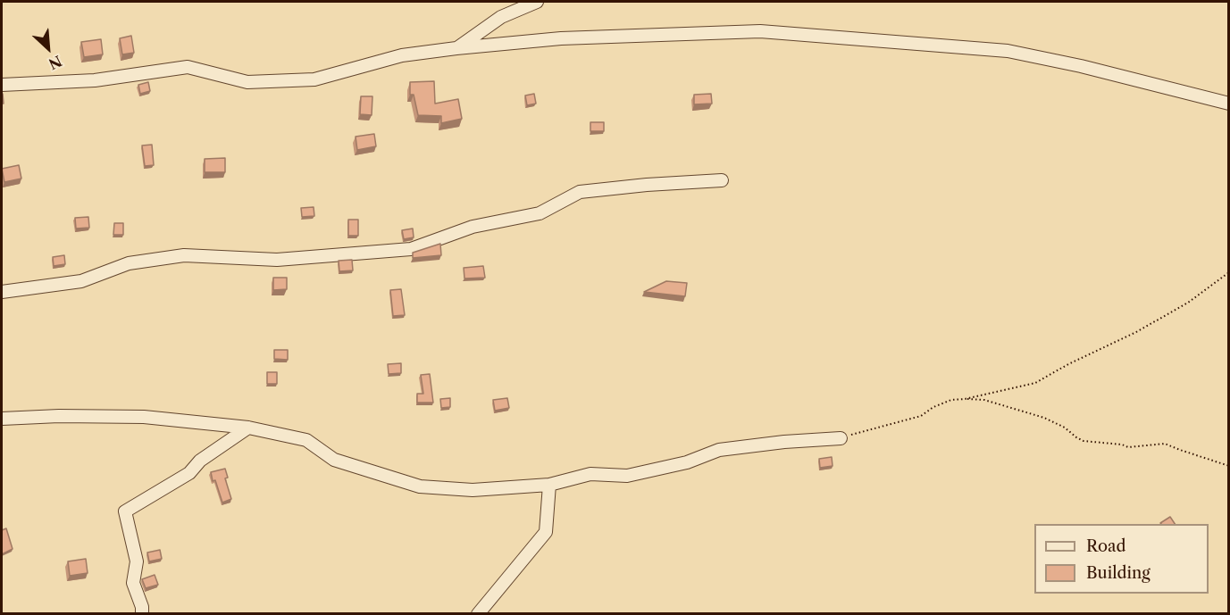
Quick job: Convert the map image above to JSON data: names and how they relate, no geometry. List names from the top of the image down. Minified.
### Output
{"legend":["Road","Building"],"north":"bottom right"}
